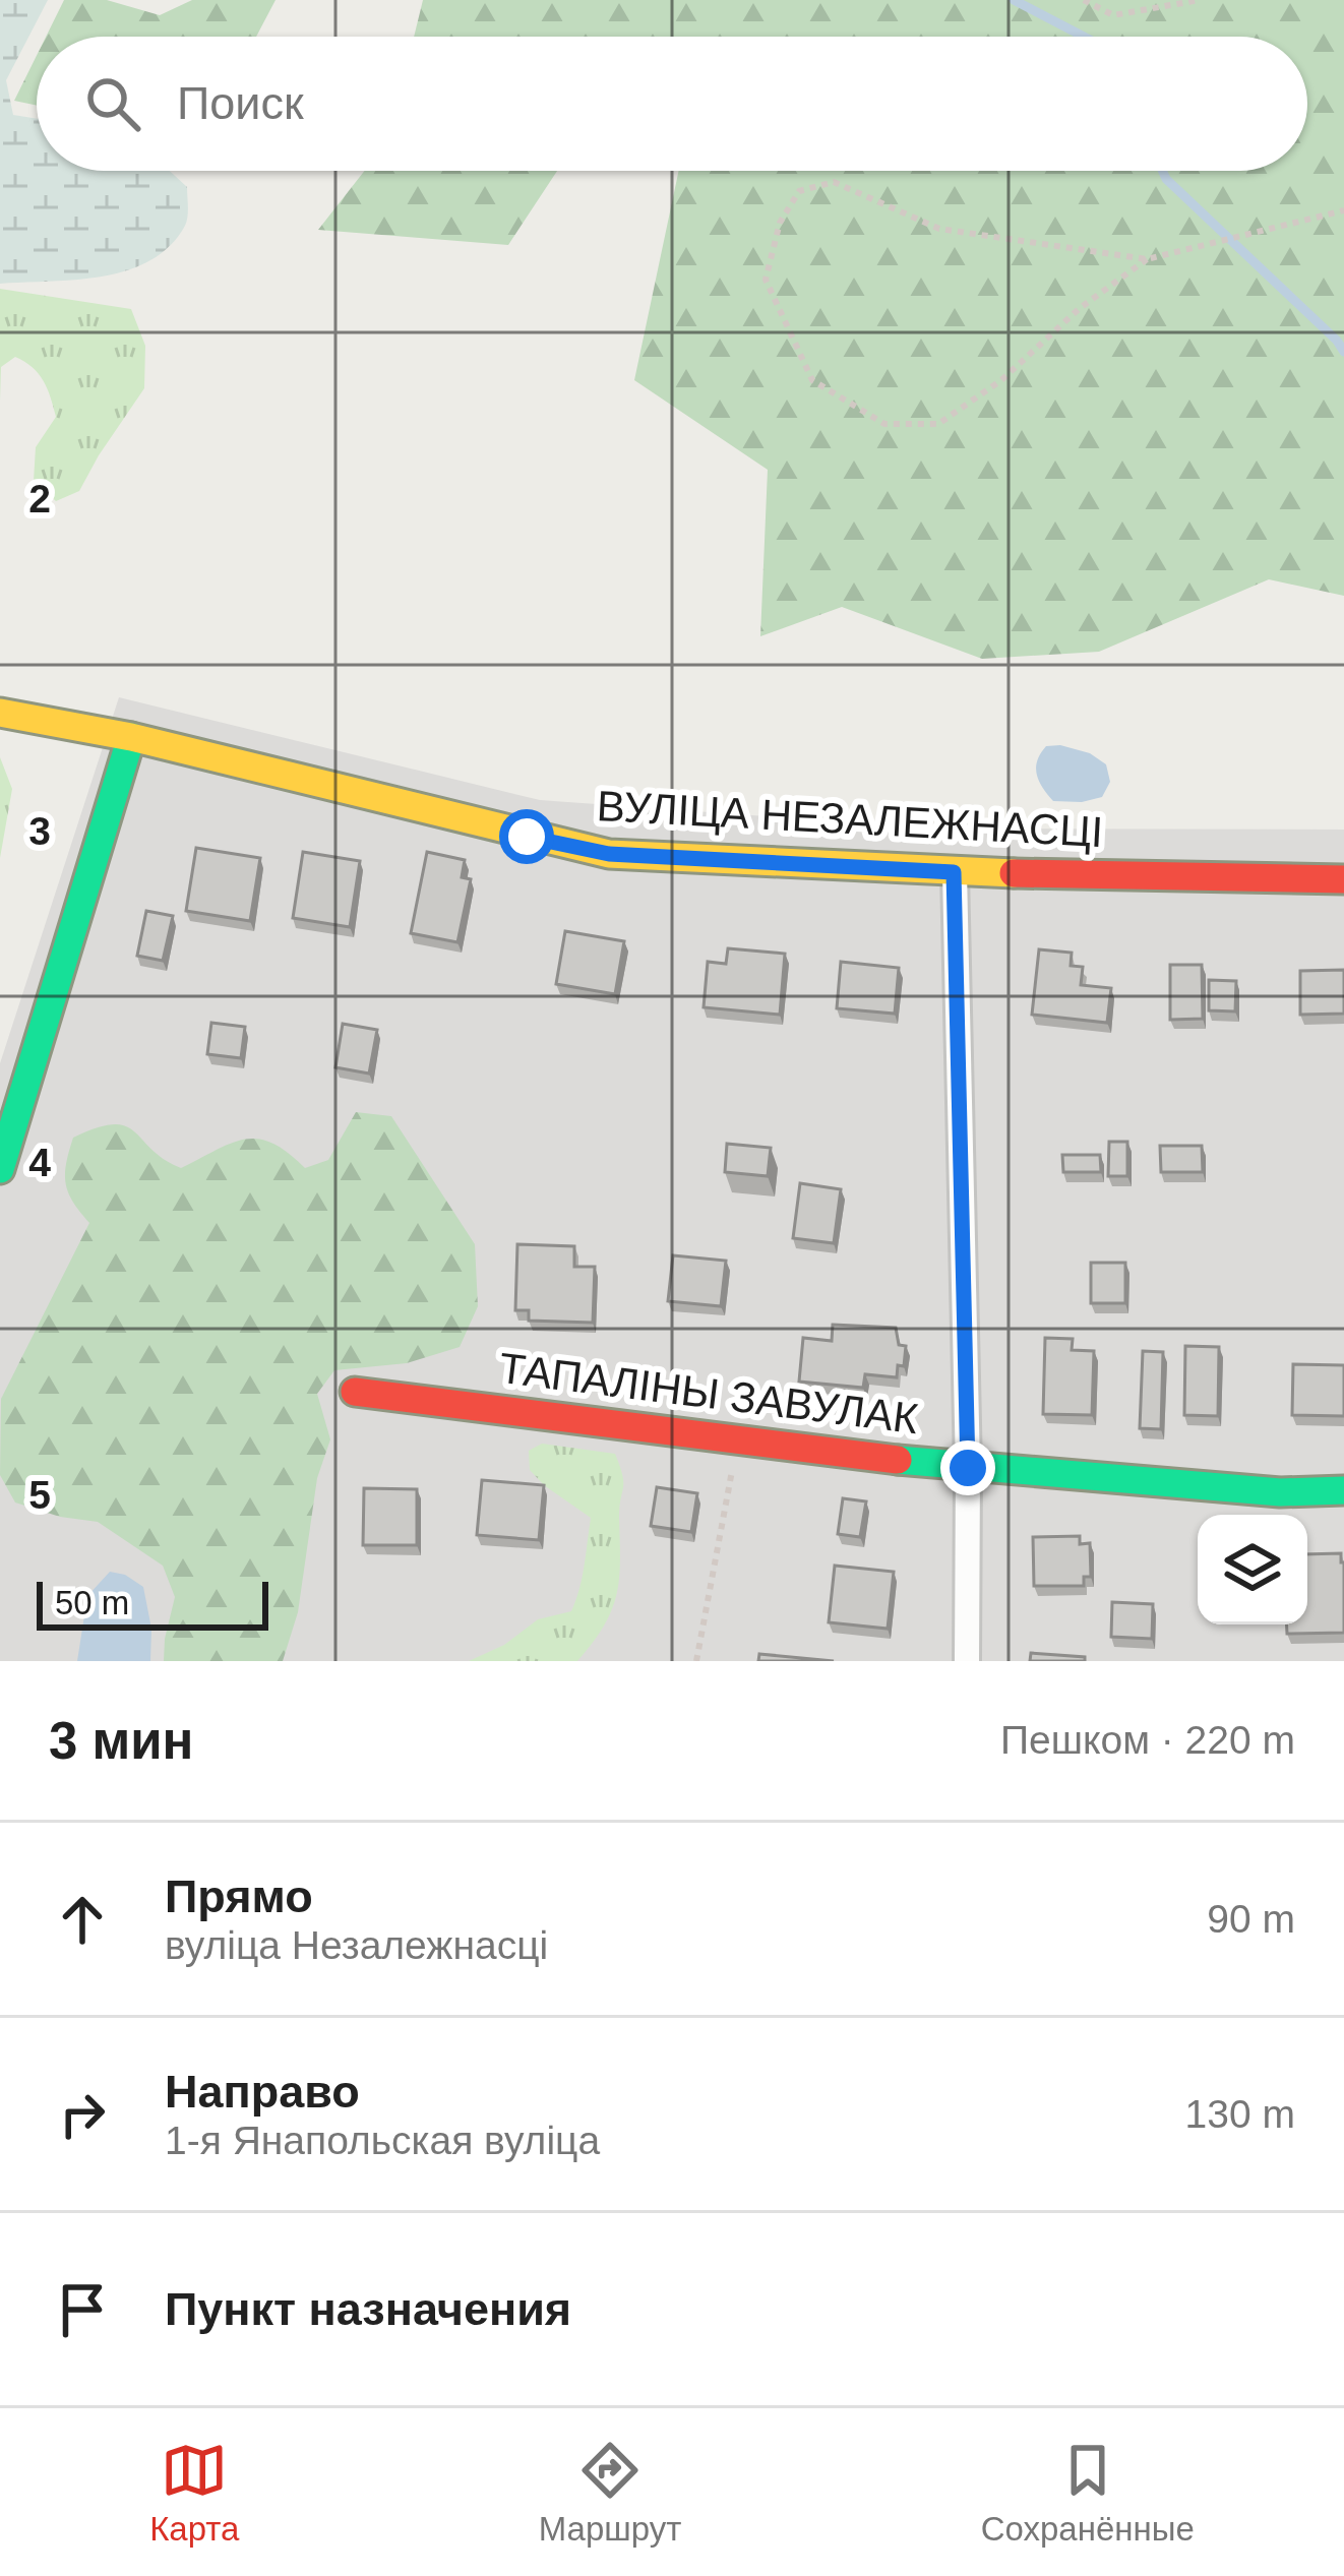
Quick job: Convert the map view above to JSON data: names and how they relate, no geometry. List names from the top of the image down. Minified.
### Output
{"streets":{"street":["ВУЛІЦА НЕЗАЛЕЖНАСЦІ","ТАПАЛІНЫ ЗАВУЛАК"]},"scale_bar":"50 m","page":{"search":"Поиск","scale":"50 m","heading":["3 мин","Пешком · 220 m"],"list":[["Прямо","вуліца Незалежнасці","90 m"],["Направо","1-я Янапольская вуліца","130 m"],"Пункт назначения"],"nav":["Карта","Маршрут","Сохранённые"]},"grid":{"rows":["2","3","4","5"]}}
